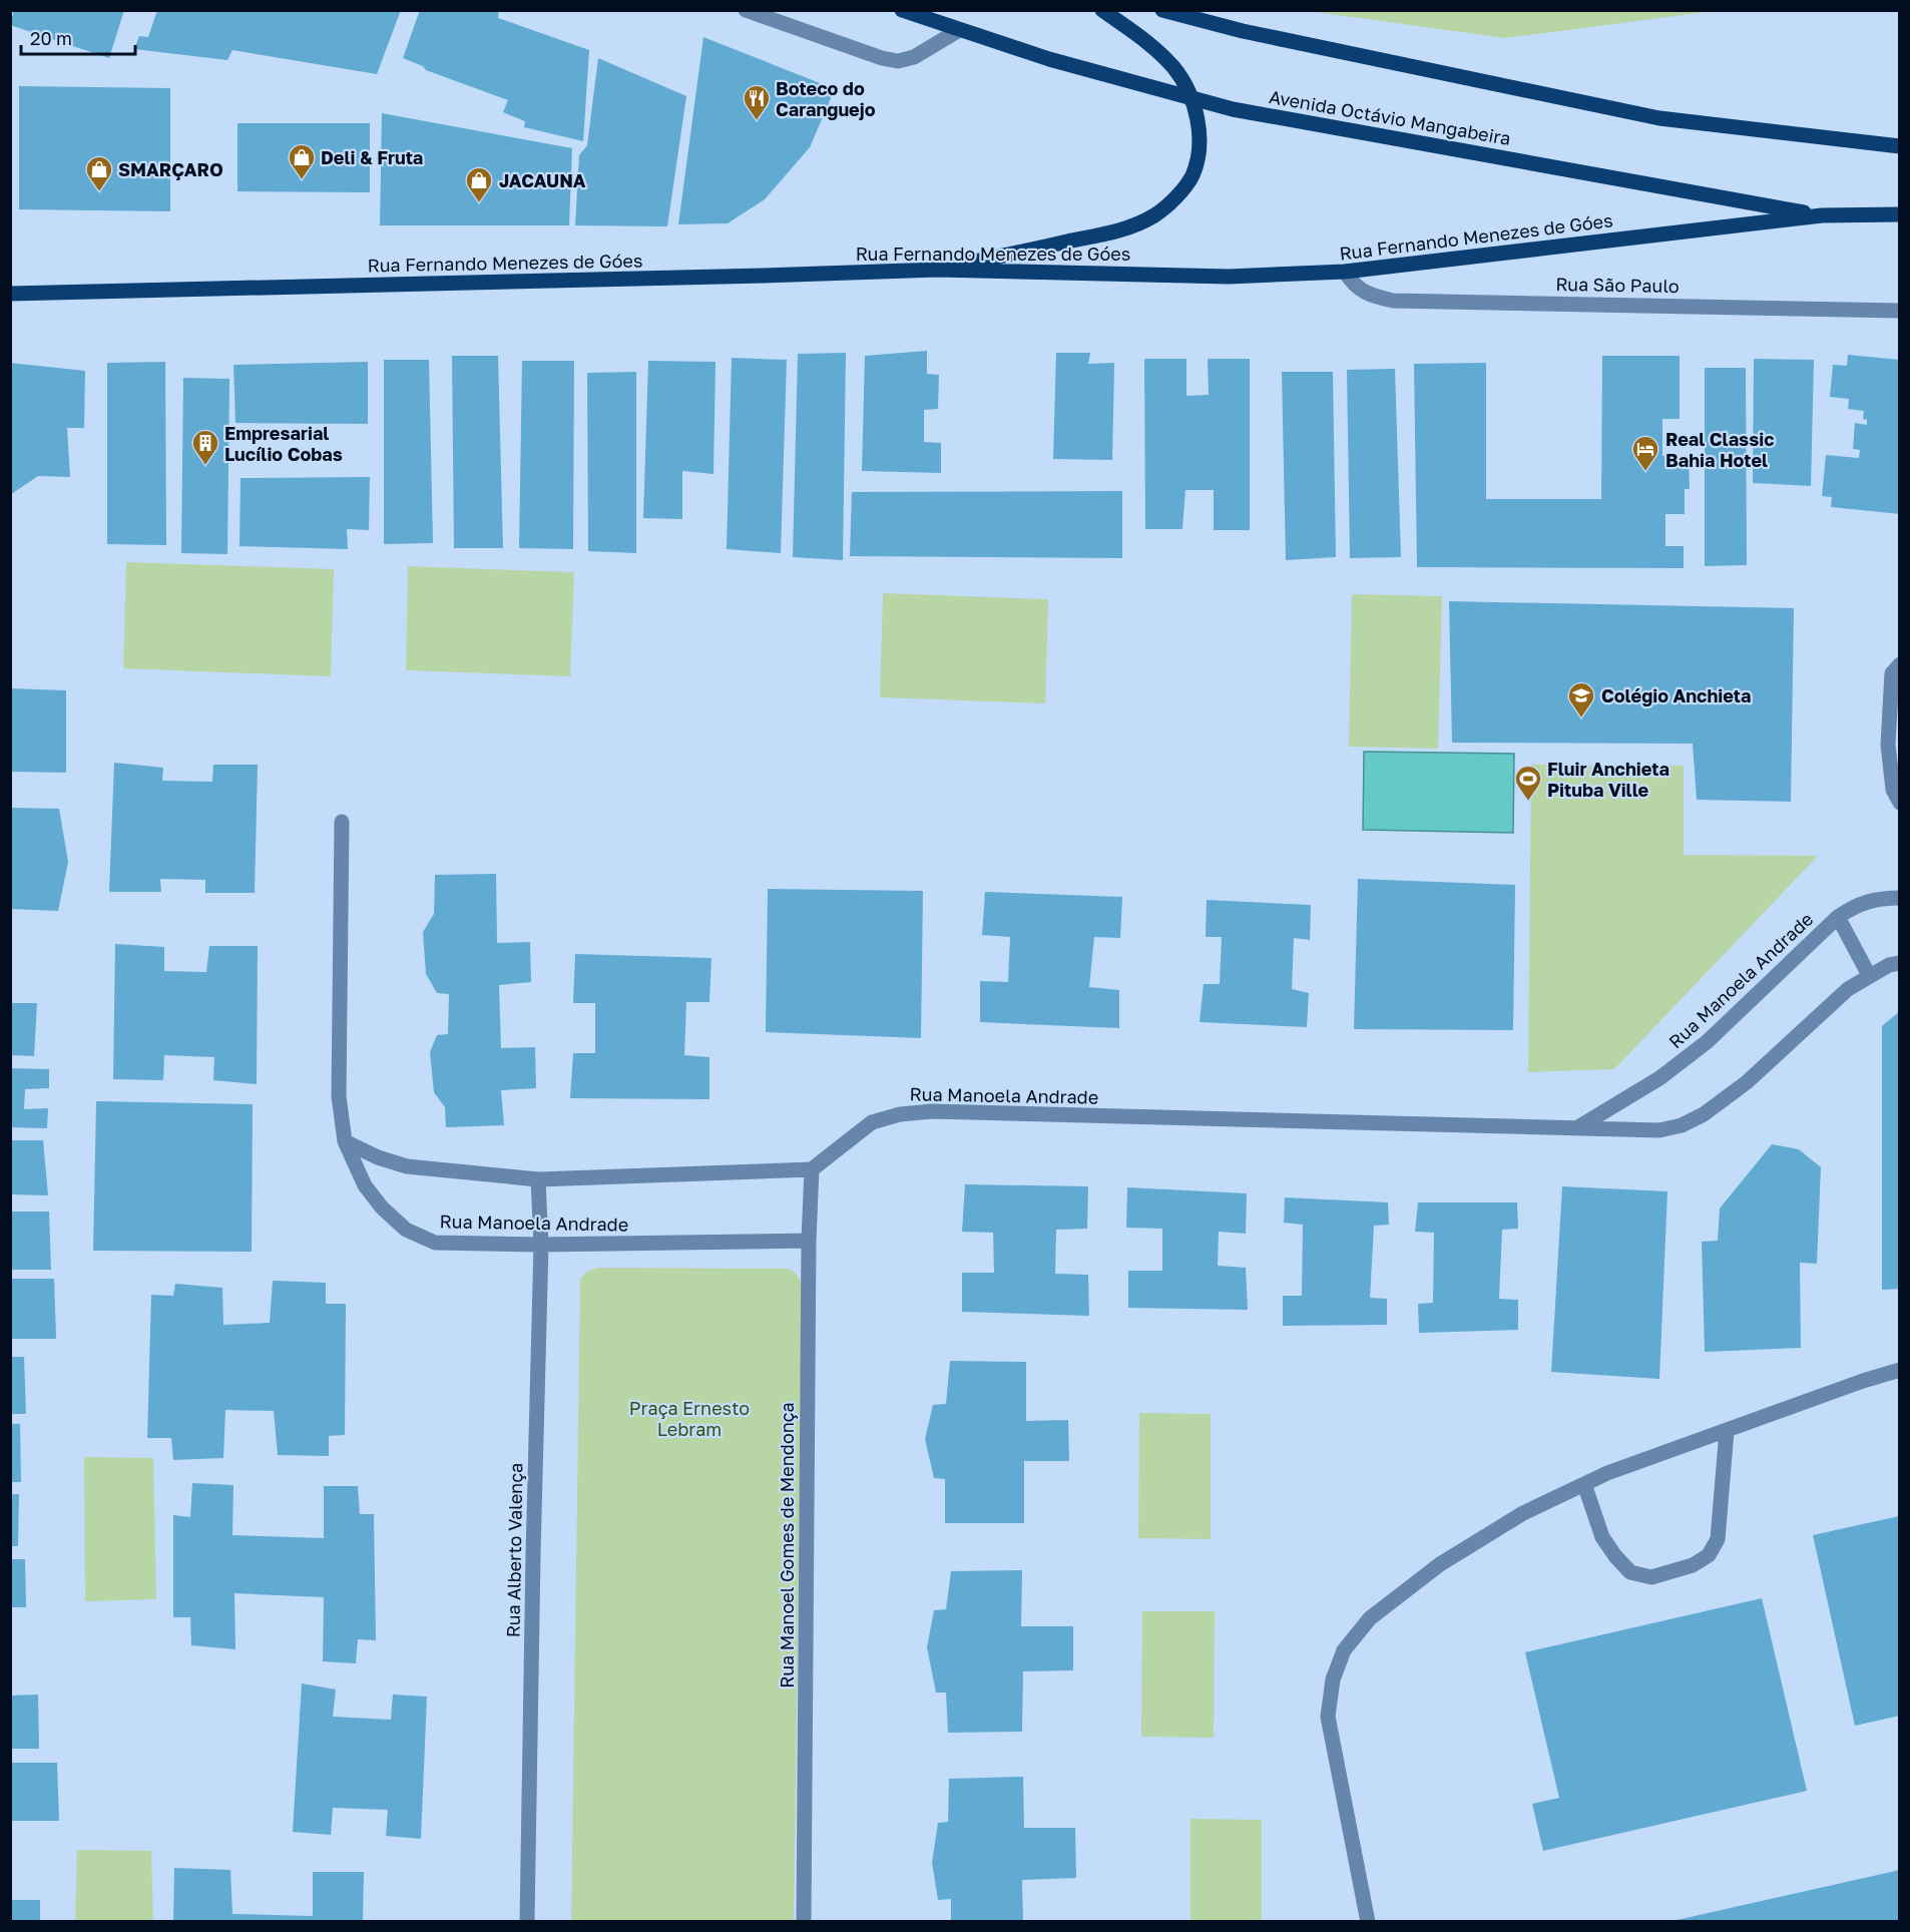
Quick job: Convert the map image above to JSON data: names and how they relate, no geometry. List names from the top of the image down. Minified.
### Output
{"streets":{"main road":["Avenida Octávio Mangabeira","Rua Fernando Menezes de Góes"],"street":["Rua São Paulo","Rua Manoela Andrade","Rua Manoel Gomes de Mendonça","Rua Alberto Valença"]},"crossings":[["Avenida Octávio Mangabeira","Rua Fernando Menezes de Góes"],["Rua Fernando Menezes de Góes","Rua São Paulo"],["Rua Manoela Andrade","Rua Manoel Gomes de Mendonça"],["Rua Manoela Andrade","Rua Alberto Valença"]],"parks":["Praça Ernesto Lebram"],"places":{"restaurant":["Boteco do Caranguejo"],"shop":["Deli & Fruta","SMARÇARO","JACAUNA"],"building":["Empresarial Lucílio Cobas"],"hotel":["Real Classic Bahia Hotel"],"school or university":["Colégio Anchieta"],"sports":["Fluir Anchieta Pituba Ville"]},"scale_bar":"20 m"}
